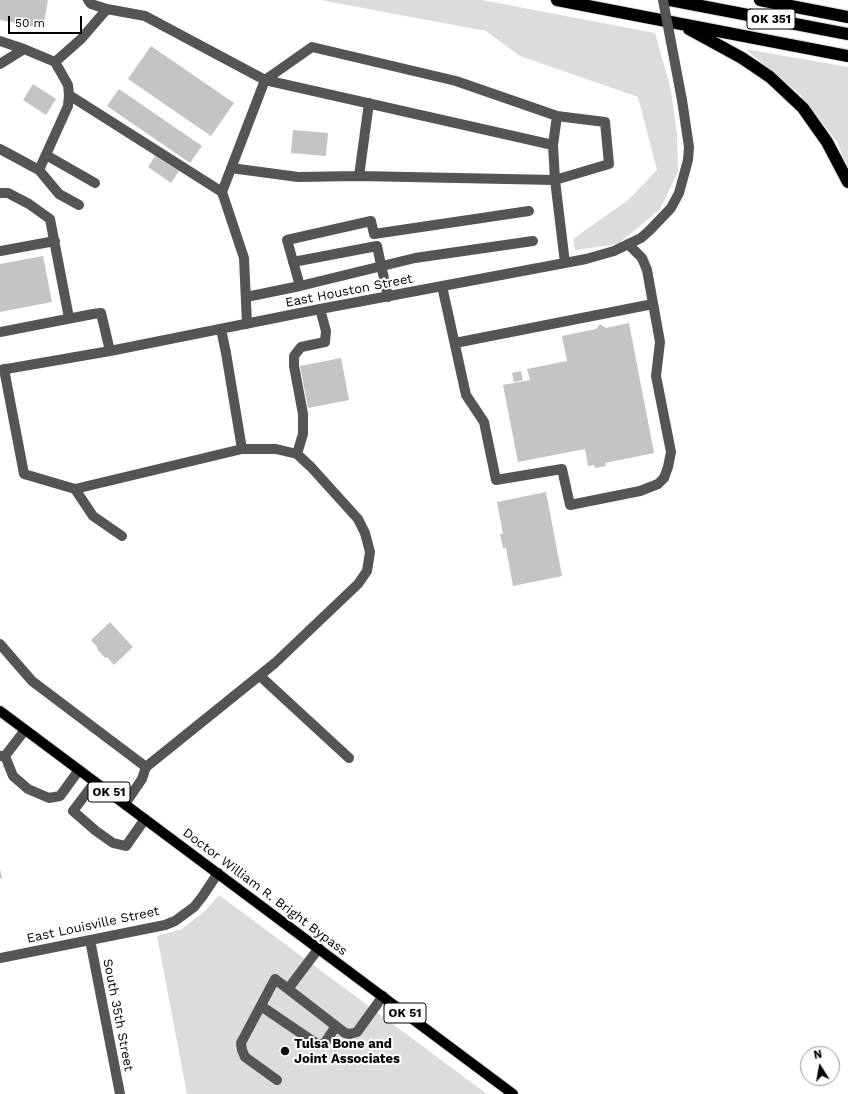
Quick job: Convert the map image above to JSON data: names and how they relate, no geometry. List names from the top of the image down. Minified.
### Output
{"streets":{"highway":["OK 351"],"main road":["OK 51","Doctor William R. Bright Bypass"],"street":["East Houston Street","East Louisville Street","South 35th Street"]},"crossings":[["Doctor William R. Bright Bypass","East Louisville Street"],["East Louisville Street","South 35th Street"]],"places":["Tulsa Bone and Joint Associates"],"scale_bar":"50 m","north":"top"}
